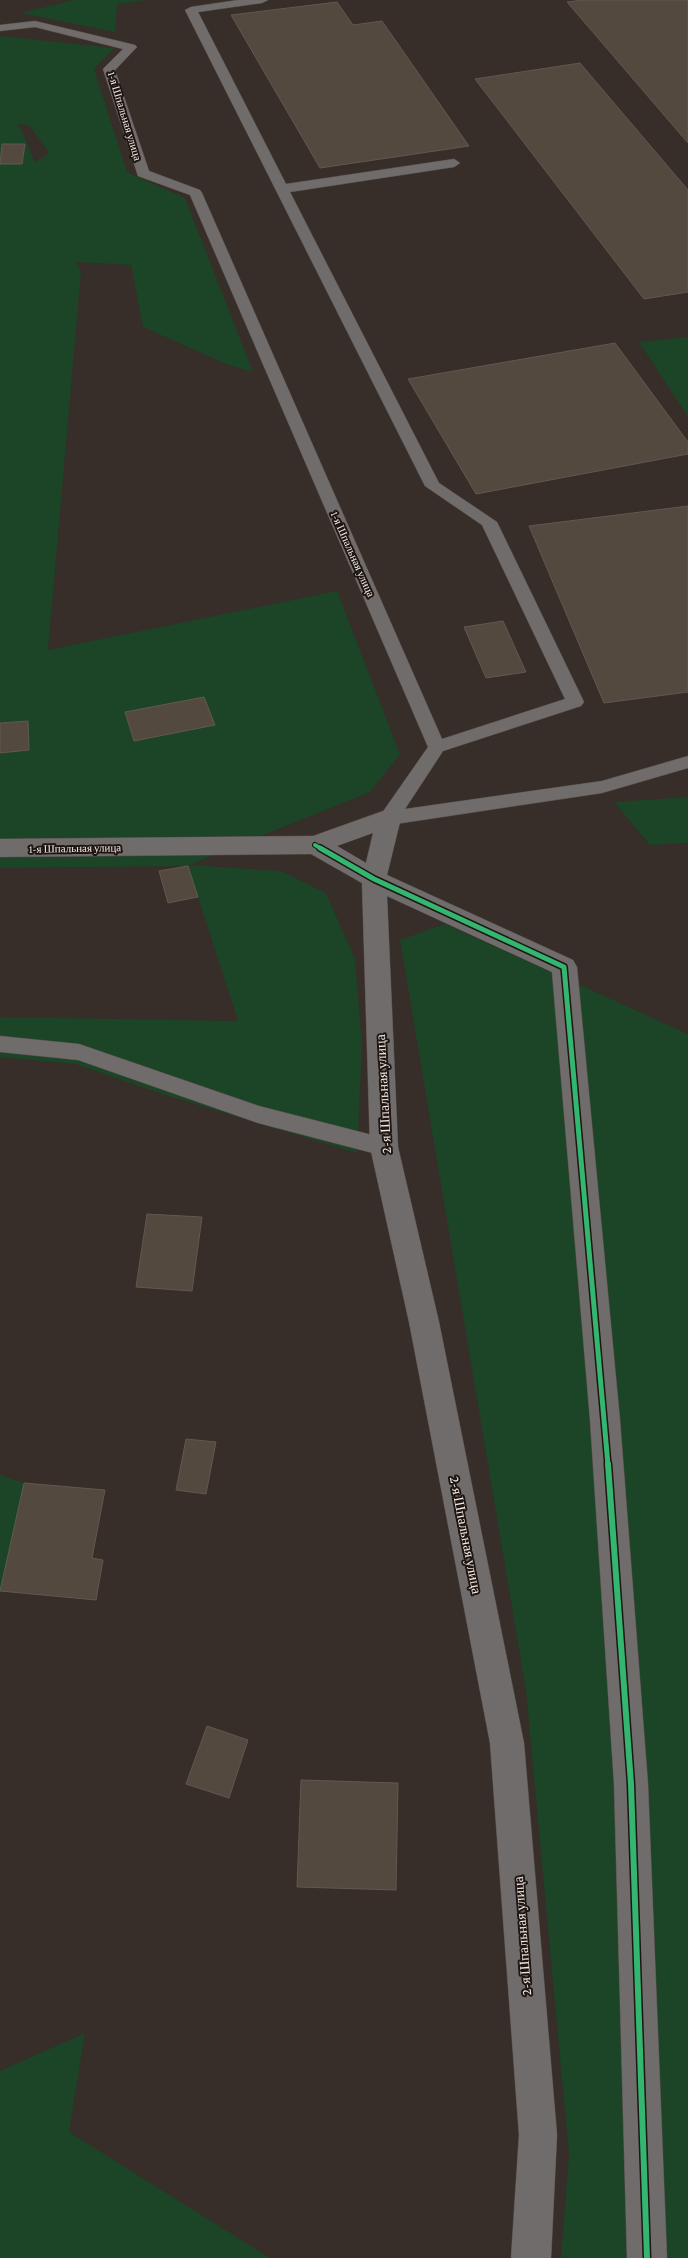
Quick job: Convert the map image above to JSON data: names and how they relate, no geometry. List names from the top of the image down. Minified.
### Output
{"streets":{"street":["1-я Шпальная улица","2-я Шпальная улица"]},"crossings":[["1-я Шпальная улица","2-я Шпальная улица"]]}
